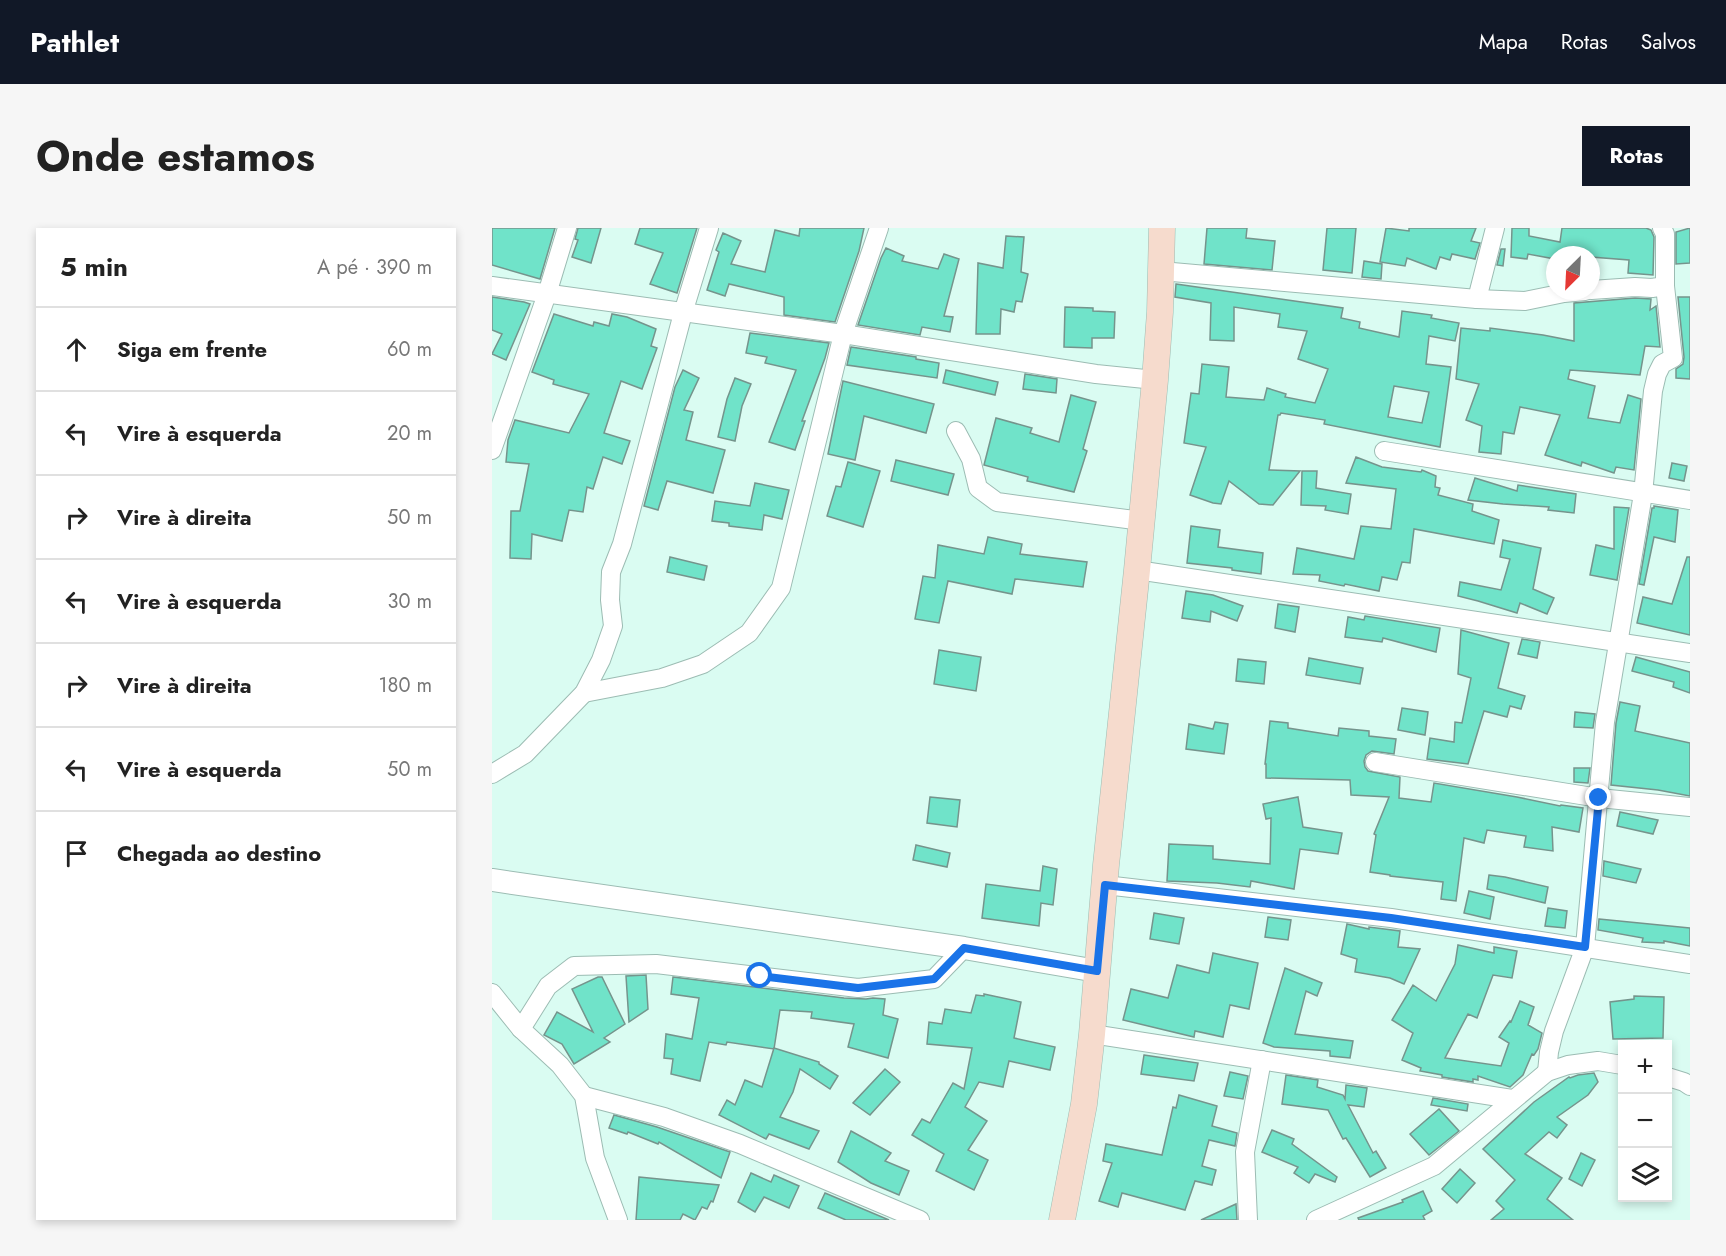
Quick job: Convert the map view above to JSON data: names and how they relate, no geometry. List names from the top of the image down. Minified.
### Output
{"north":"bottom left","page":{"header":"Pathlet","nav":["Mapa","Rotas","Salvos"],"title":"Onde estamos","buttons":"Rotas","heading":["5 min","A pé · 390 m"],"list":[["Siga em frente","60 m"],["Vire à esquerda","20 m"],["Vire à direita","50 m"],["Vire à esquerda","30 m"],["Vire à direita","180 m"],["Vire à esquerda","50 m"],"Chegada ao destino"],"map_buttons":["+","−"]}}
